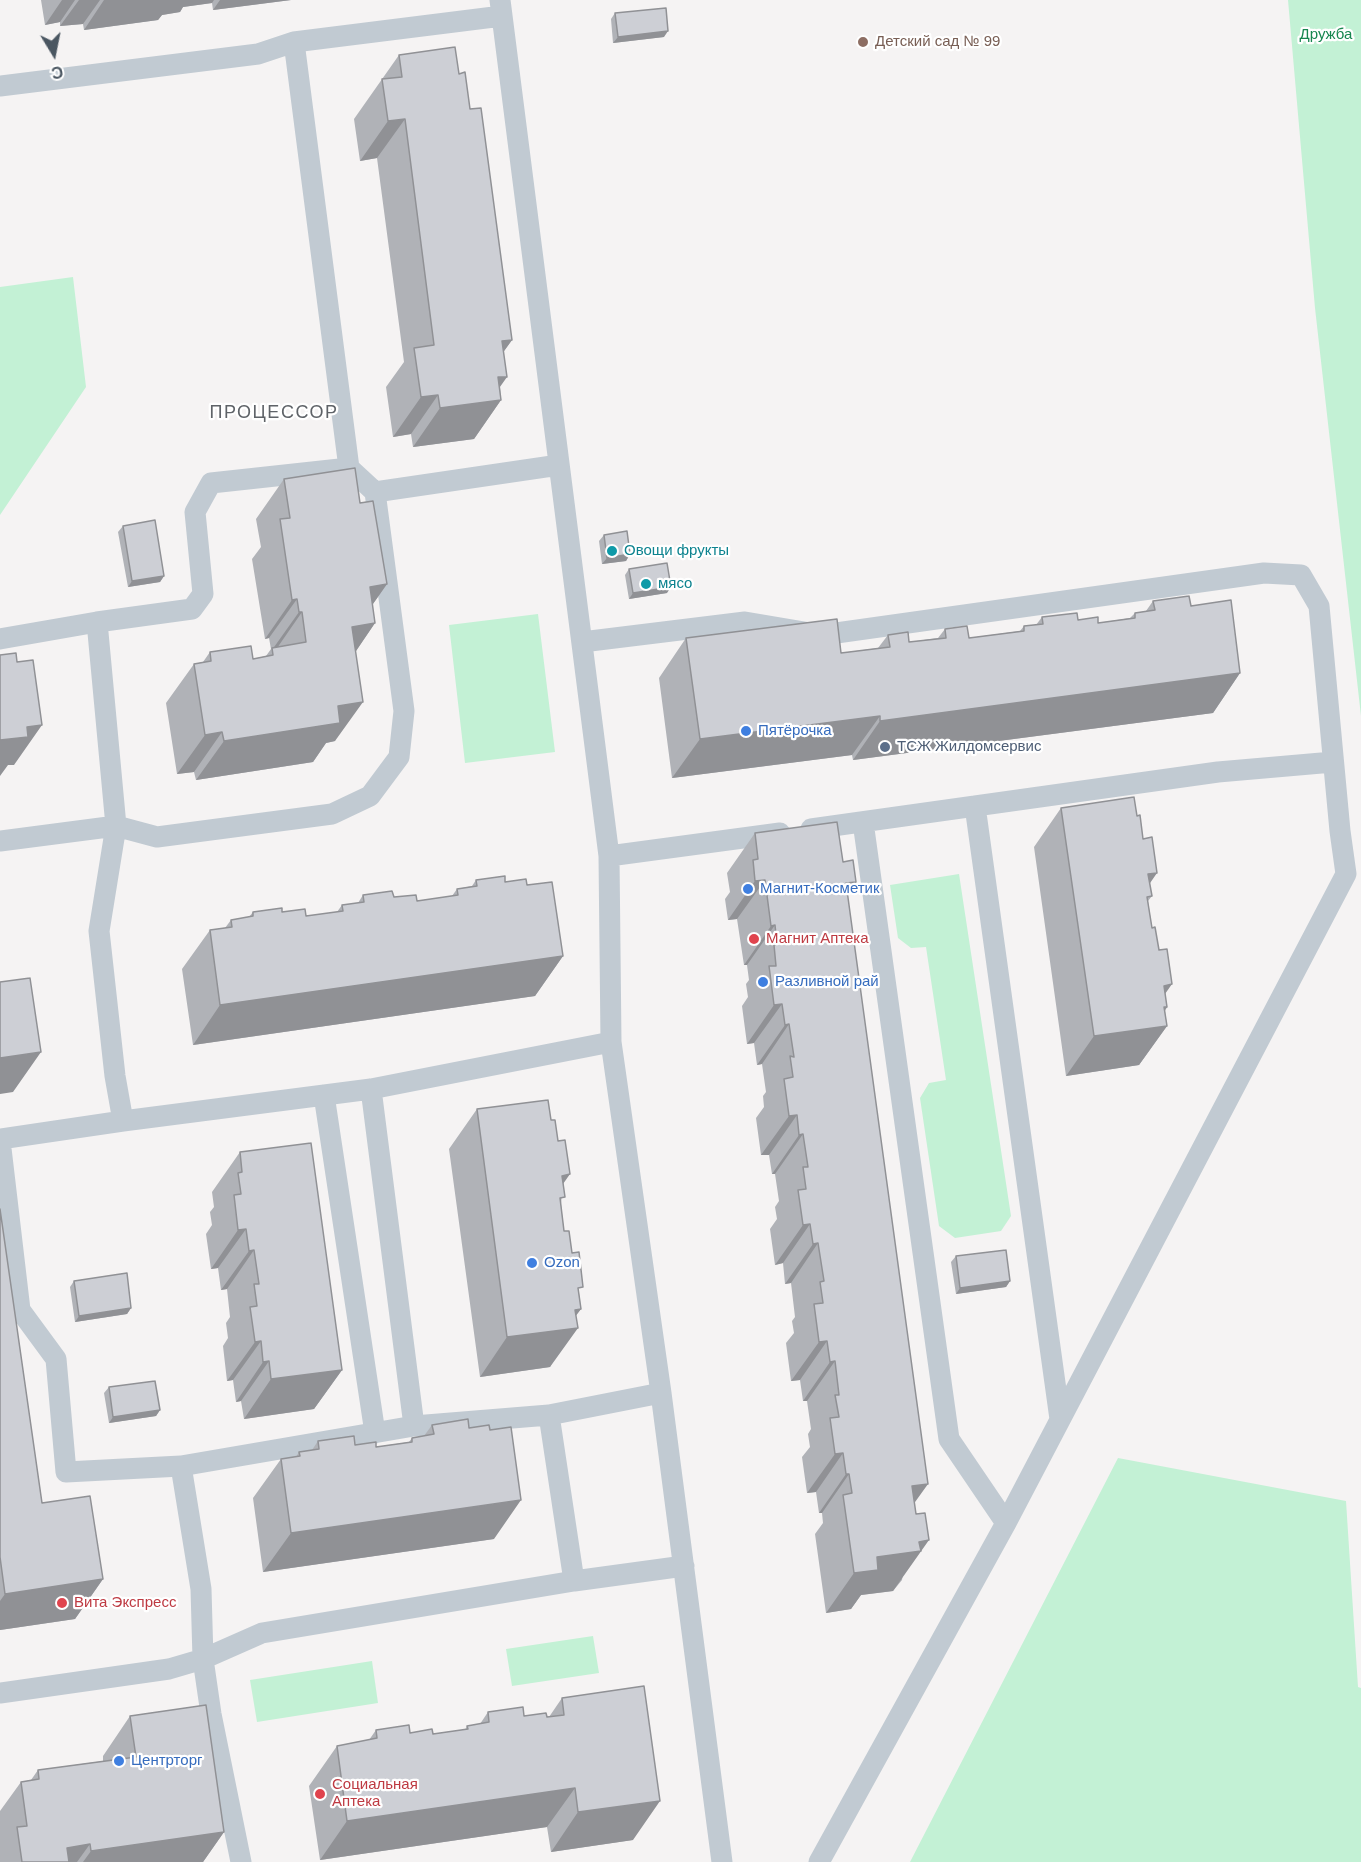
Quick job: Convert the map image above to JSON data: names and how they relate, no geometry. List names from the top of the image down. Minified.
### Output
{"districts":["ПРОЦЕССОР"],"parks":["Дружба"],"places":["Детский сад № 99","Овощи фрукты","мясо","Пятёрочка","ТСЖ Жилдомсервис","Магнит-Косметик","Магнит Аптека","Разливной рай","Ozon","Вита Экспресс","Центрторг","Социальная Аптека"],"north":"bottom"}
